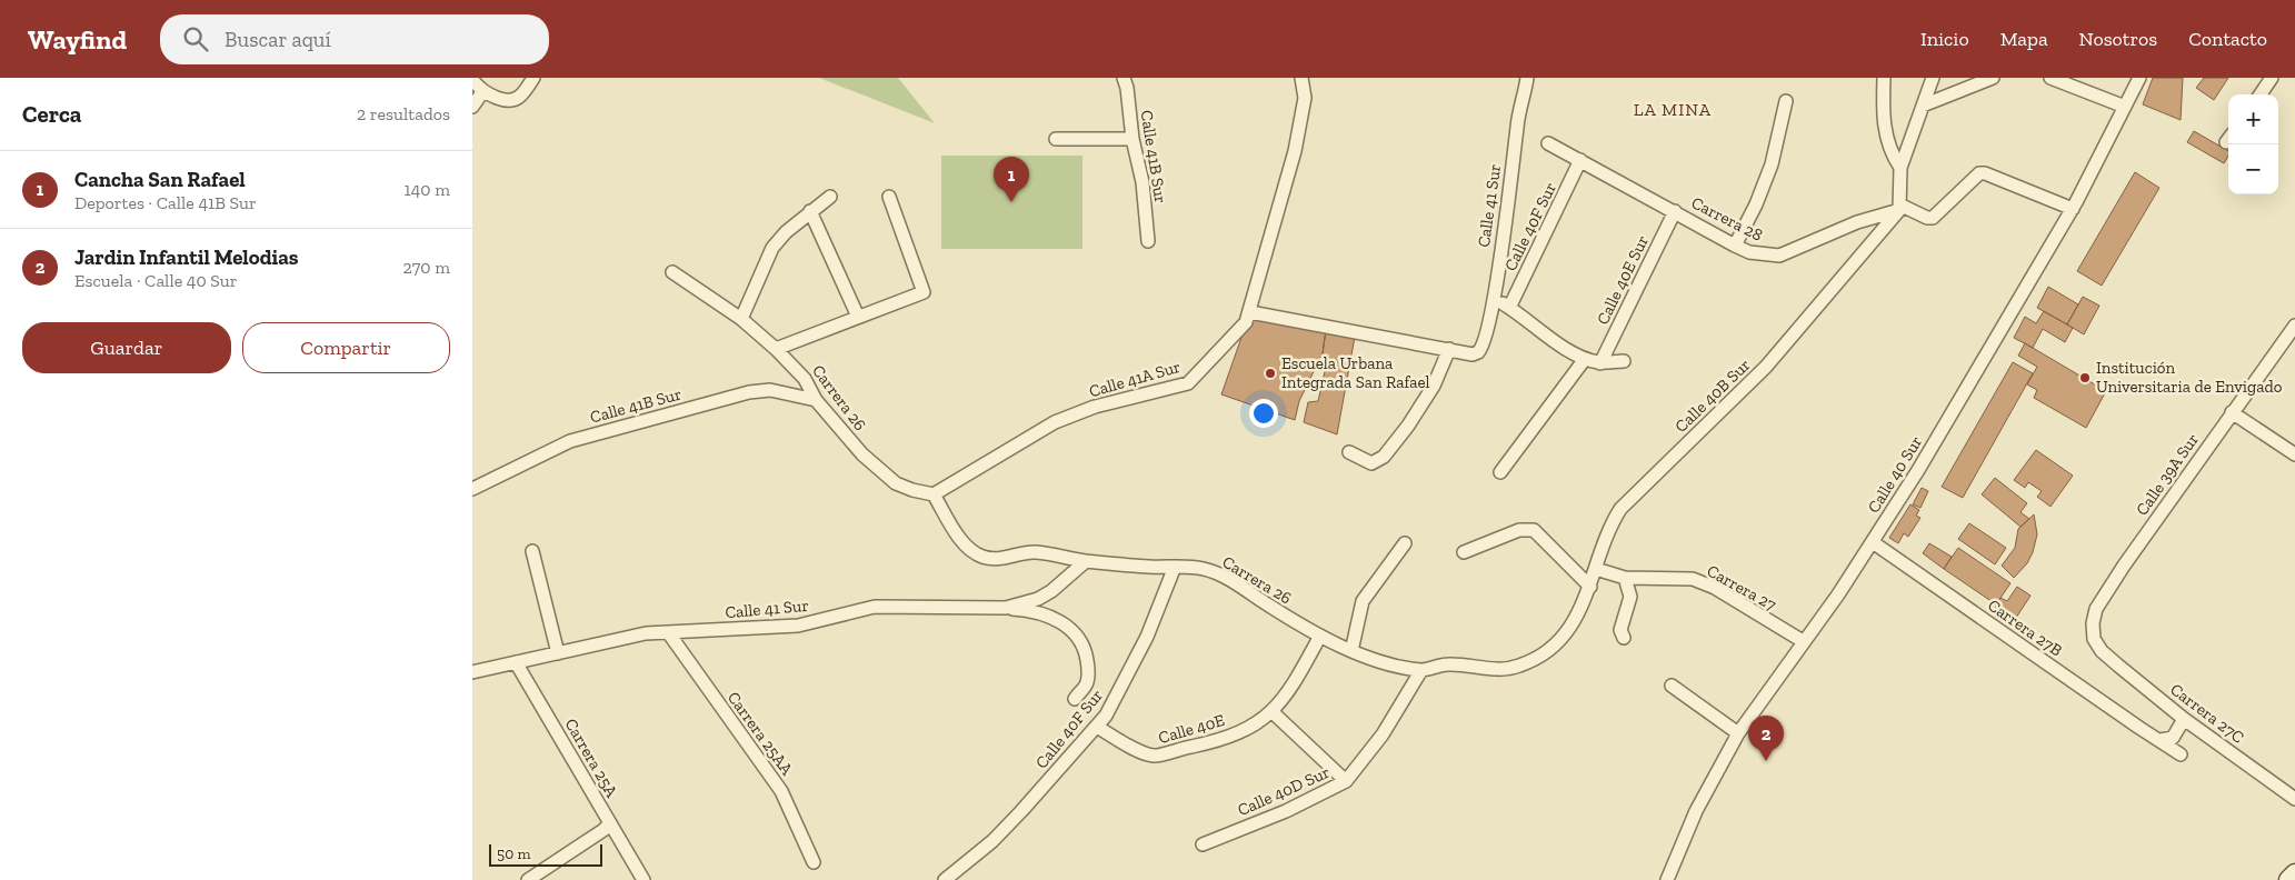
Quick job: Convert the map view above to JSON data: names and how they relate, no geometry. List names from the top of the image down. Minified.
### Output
{"streets":{"street":["Calle 41B Sur","Calle 41 Sur","Carrera 28","Calle 40F Sur","Calle 40E Sur","Calle 41A Sur","Calle 40B Sur","Carrera 26","Calle 40 Sur","Calle 39A Sur","Carrera 27","Carrera 27B","Carrera 27C","Calle 40E","Carrera 25AA","Carrera 25A","Calle 40D Sur"]},"crossings":[["Calle 41B Sur","Carrera 26"],["Calle 41 Sur","Carrera 26"],["Calle 41 Sur","Carrera 25AA"],["Calle 41 Sur","Carrera 25A"],["Carrera 28","Calle 40F Sur"],["Carrera 28","Calle 40E Sur"],["Carrera 28","Calle 40B Sur"],["Calle 40F Sur","Carrera 26"],["Calle 40F Sur","Calle 40E"],["Calle 41A Sur","Carrera 26"],["Calle 40B Sur","Carrera 26"],["Calle 40B Sur","Carrera 27"],["Carrera 26","Calle 40E"],["Carrera 26","Calle 40D Sur"],["Calle 40 Sur","Carrera 27"],["Calle 40 Sur","Carrera 27B"],["Calle 39A Sur","Carrera 27C"]],"districts":["LA MINA"],"places":["Escuela Urbana Integrada San Rafael","Institución Universitaria de Envigado"],"scale_bar":"50 m","page":{"header":"Wayfind","search":"Buscar aquí","nav":["Inicio","Mapa","Nosotros","Contacto"],"heading":["Cerca","2 resultados"],"map_buttons":["+","−"],"list":[{"mark":"1","name":"Cancha San Rafael","note":"Deportes · Calle 41B Sur","value":"140 m"},{"mark":"2","name":"Jardin Infantil Melodias","note":"Escuela · Calle 40 Sur","value":"270 m"}],"pins":["1","2"],"buttons":["Guardar","Compartir"],"scale":"50 m"}}
